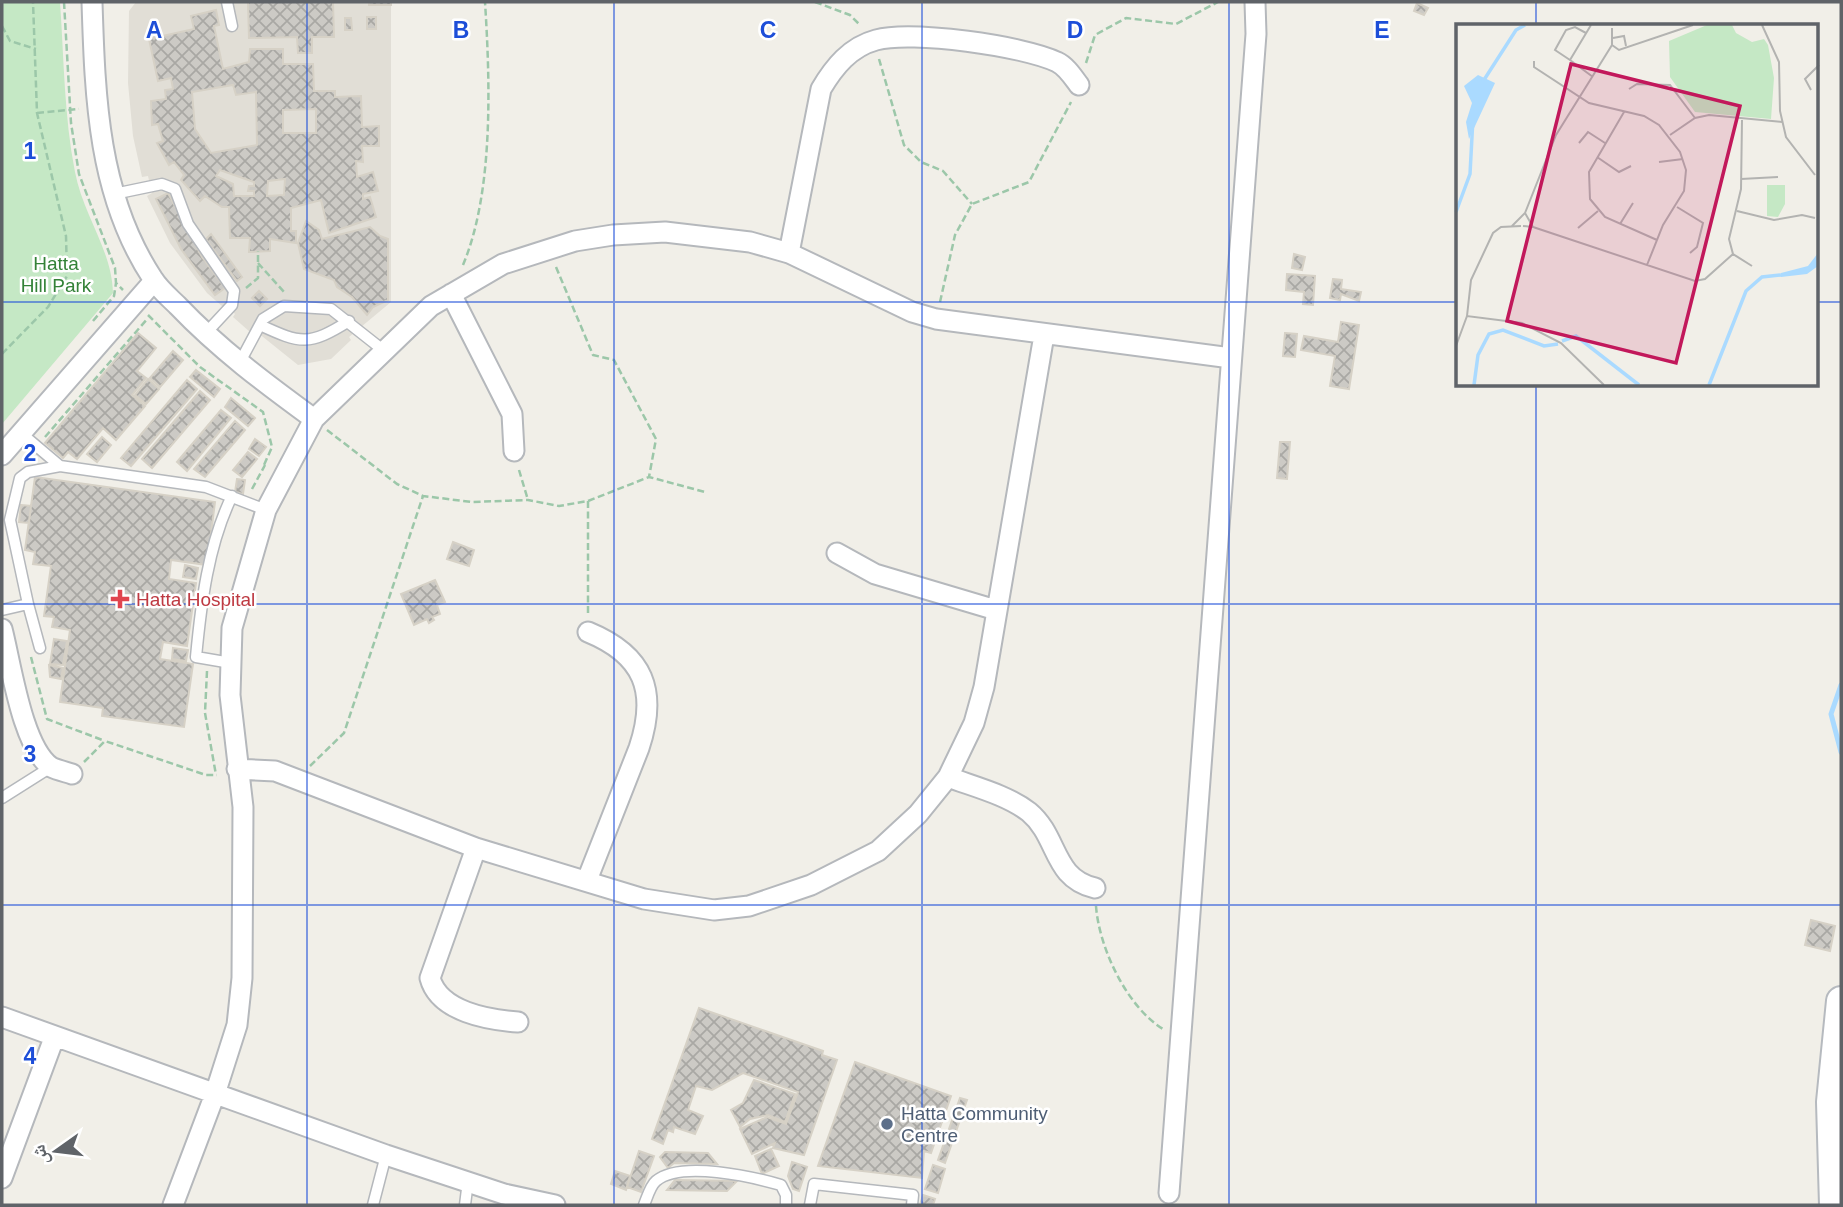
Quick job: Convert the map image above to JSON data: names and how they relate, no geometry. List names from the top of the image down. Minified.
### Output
{"parks":["Hatta Hill Park"],"places":{"health":["Hatta Hospital"],"other":["Hatta Community Centre"]},"north":"left","grid":{"columns":["A","B","C","D","E"],"rows":["1","2","3","4"]}}
